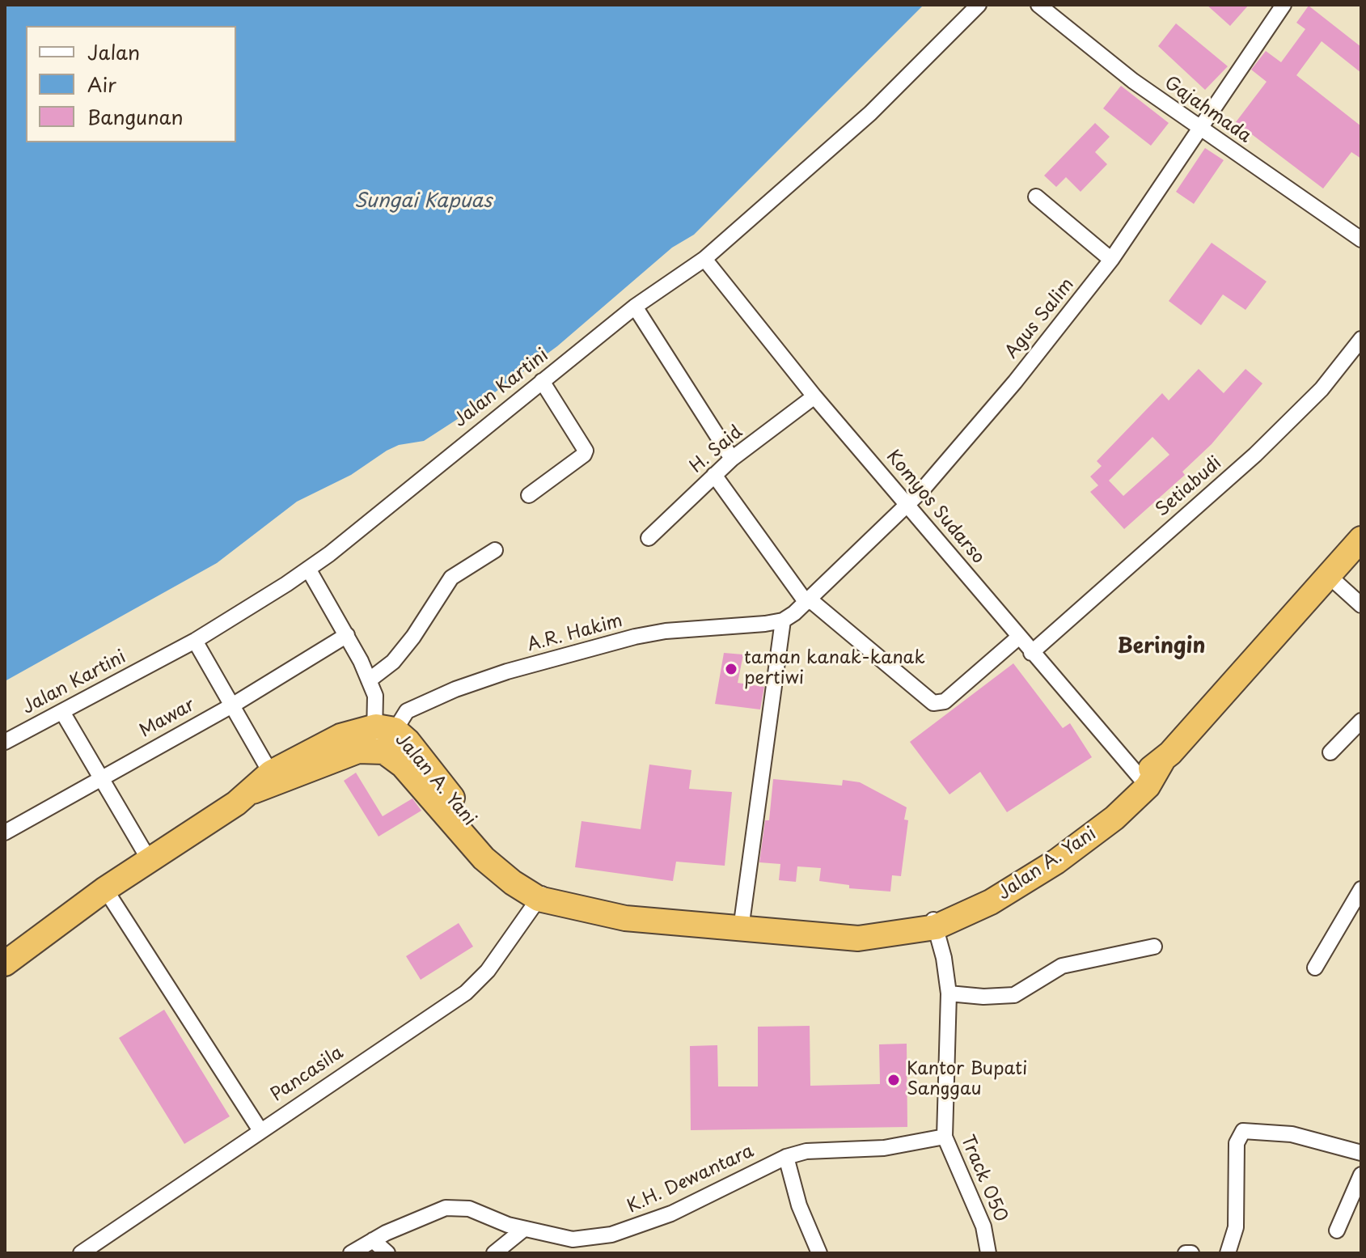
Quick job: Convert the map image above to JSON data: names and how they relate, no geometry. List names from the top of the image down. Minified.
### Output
{"streets":{"highway":["Jalan A. Yani"],"street":["Gajahmada","Agus Salim","Jalan Kartini","H. Said","Setiabudi","Komyos Sudarso","A.R. Hakim","Mawar","Pancasila","Track 050","K.H. Dewantara"]},"crossings":[["Gajahmada","Agus Salim"],["Agus Salim","Komyos Sudarso"],["Agus Salim","A.R. Hakim"],["Jalan Kartini","Komyos Sudarso"],["H. Said","Komyos Sudarso"],["Setiabudi","Komyos Sudarso"],["Komyos Sudarso","Jalan A. Yani"],["A.R. Hakim","Jalan A. Yani"],["Jalan A. Yani","Pancasila"],["Jalan A. Yani","Track 050"],["Track 050","K.H. Dewantara"]],"districts":["Beringin"],"water":["Sungai Kapuas"],"places":["taman kanak-kanak pertiwi","Kantor Bupati Sanggau"],"legend":["Jalan","Air","Bangunan"]}
